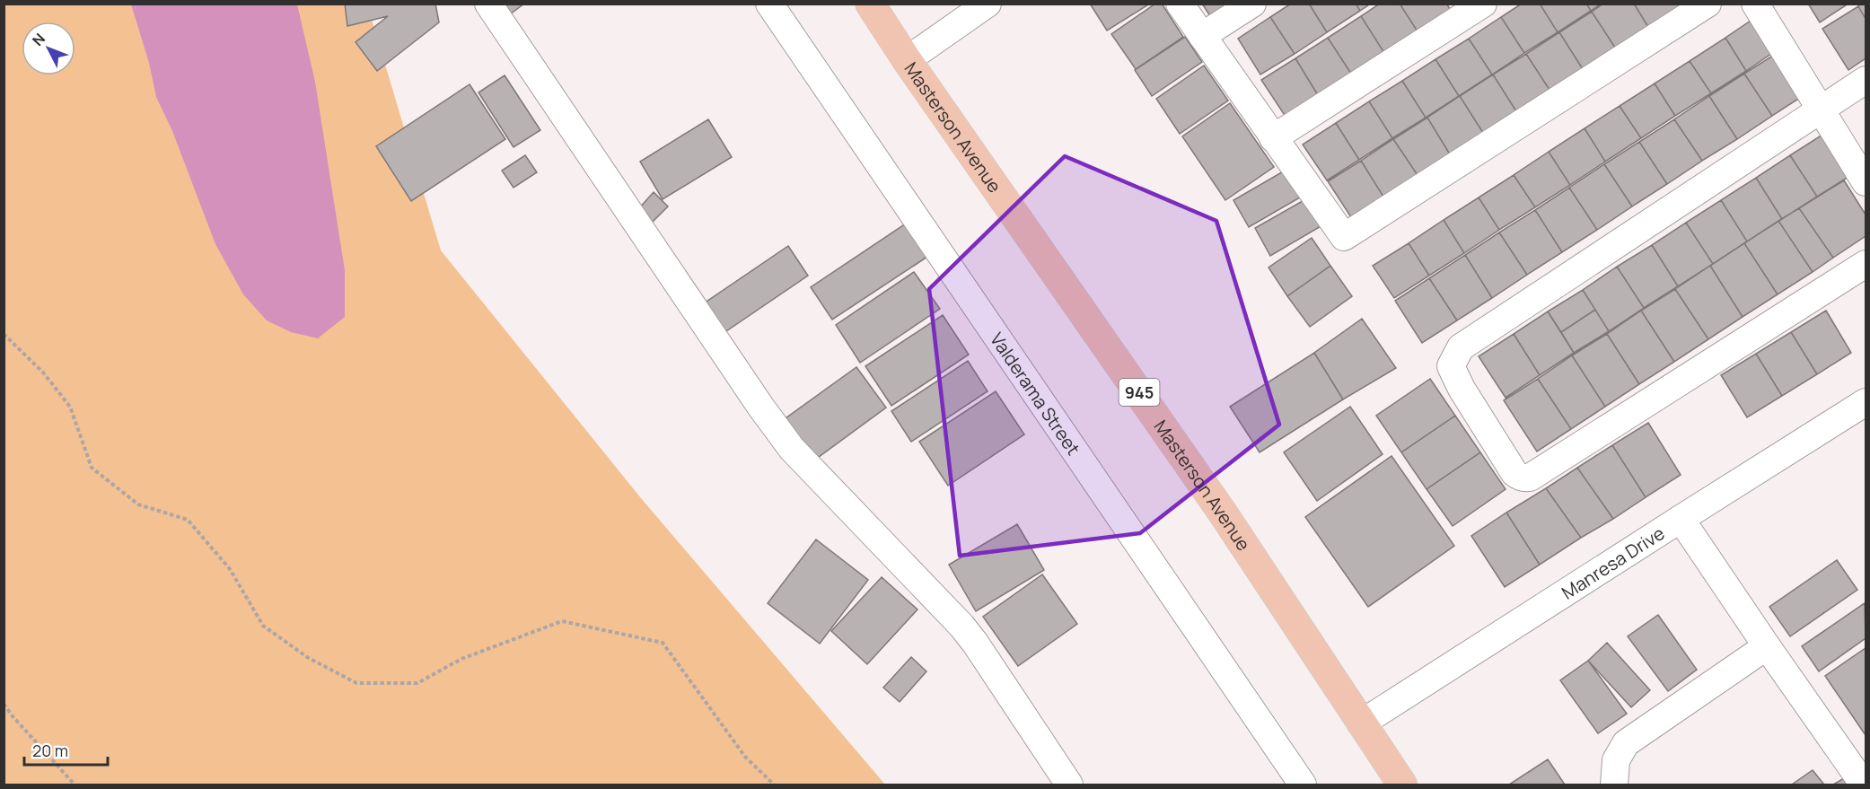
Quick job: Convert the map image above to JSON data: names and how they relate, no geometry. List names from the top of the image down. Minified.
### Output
{"streets":{"main road":["Masterson Avenue","945"],"street":["Valderama Street","Manresa Drive"]},"crossings":[["Masterson Avenue","Manresa Drive"]],"scale_bar":"20 m","north":"top left"}
